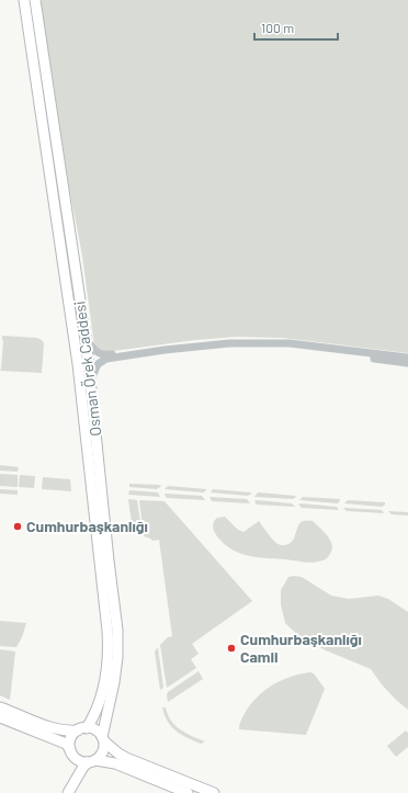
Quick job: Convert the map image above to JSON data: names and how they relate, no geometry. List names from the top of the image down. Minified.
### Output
{"streets":{"main road":["Osman Örek Caddesi"]},"places":["Cumhurbaşkanlığı","Cumhurbaşkanlığı Camii"],"scale_bar":"100 m"}
